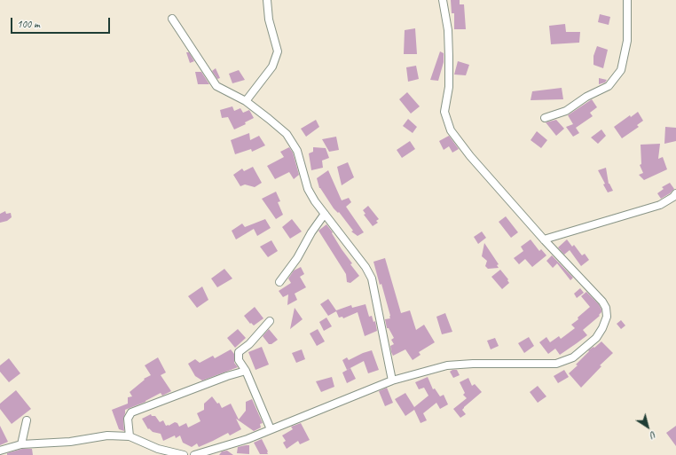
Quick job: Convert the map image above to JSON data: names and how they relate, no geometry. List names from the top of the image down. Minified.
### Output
{"scale_bar":"100 m","north":"bottom right"}
